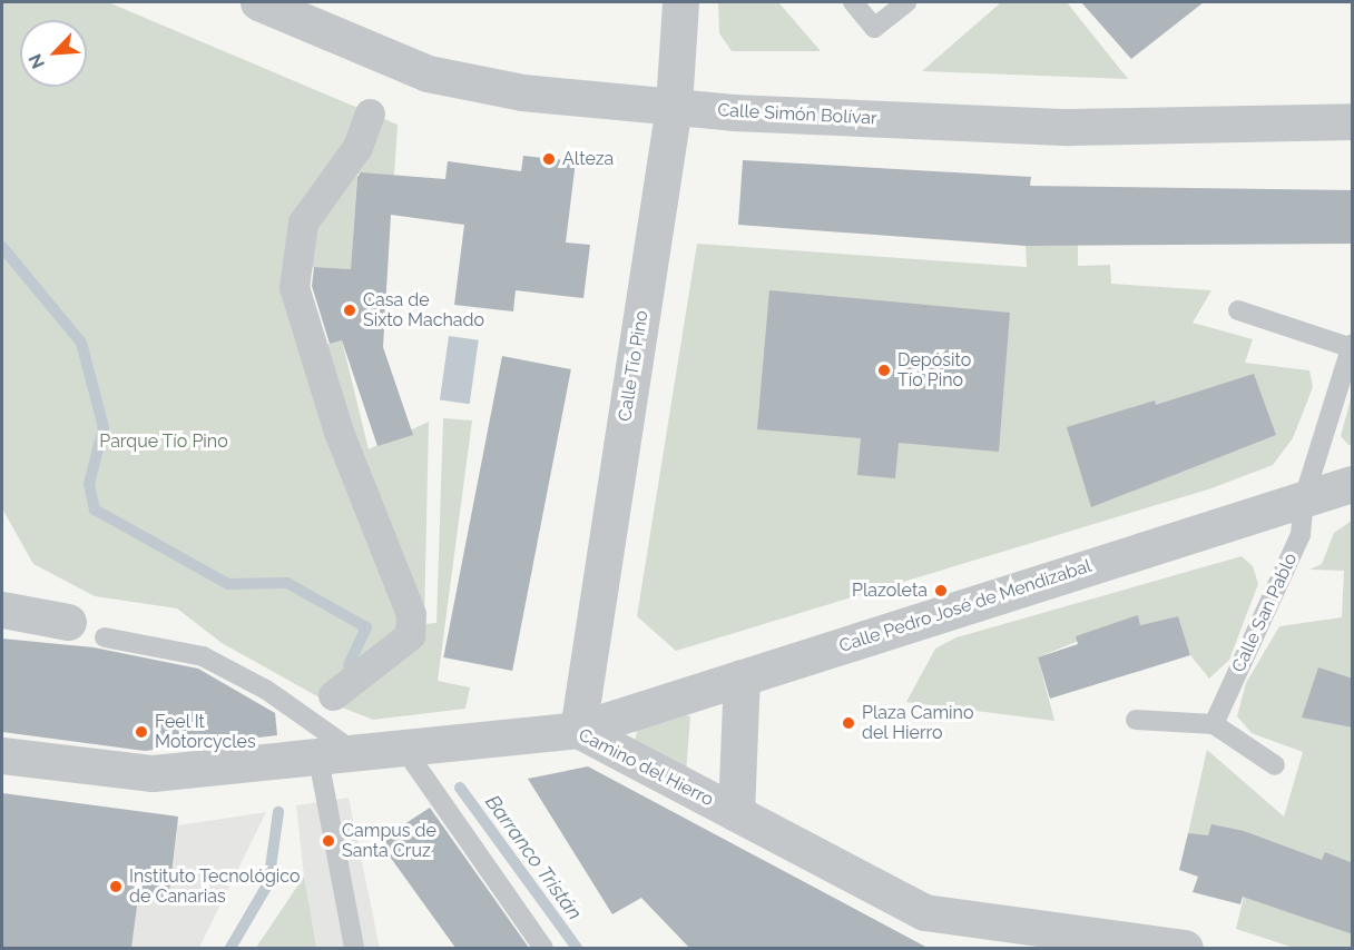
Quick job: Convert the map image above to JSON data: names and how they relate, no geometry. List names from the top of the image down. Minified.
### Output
{"streets":{"street":["Calle Simón Bolívar","Calle Tío Pino","Calle Pedro José de Mendizabal","Camino del Hierro"],"lane":["Calle San Pablo"]},"crossings":[["Calle Simón Bolívar","Calle Tío Pino"],["Calle Tío Pino","Calle Pedro José de Mendizabal"],["Calle Tío Pino","Camino del Hierro"],["Calle Pedro José de Mendizabal","Calle San Pablo"],["Calle Pedro José de Mendizabal","Camino del Hierro"]],"water":["Barranco Tristán"],"parks":["Parque Tío Pino"],"places":["Alteza","Casa de Sixto Machado","Depósito Tío Pino","Plazoleta","Plaza Camino del Hierro","Feel It Motorcycles","Campus de Santa Cruz","Instituto Tecnológico de Canarias"],"north":"bottom left"}
